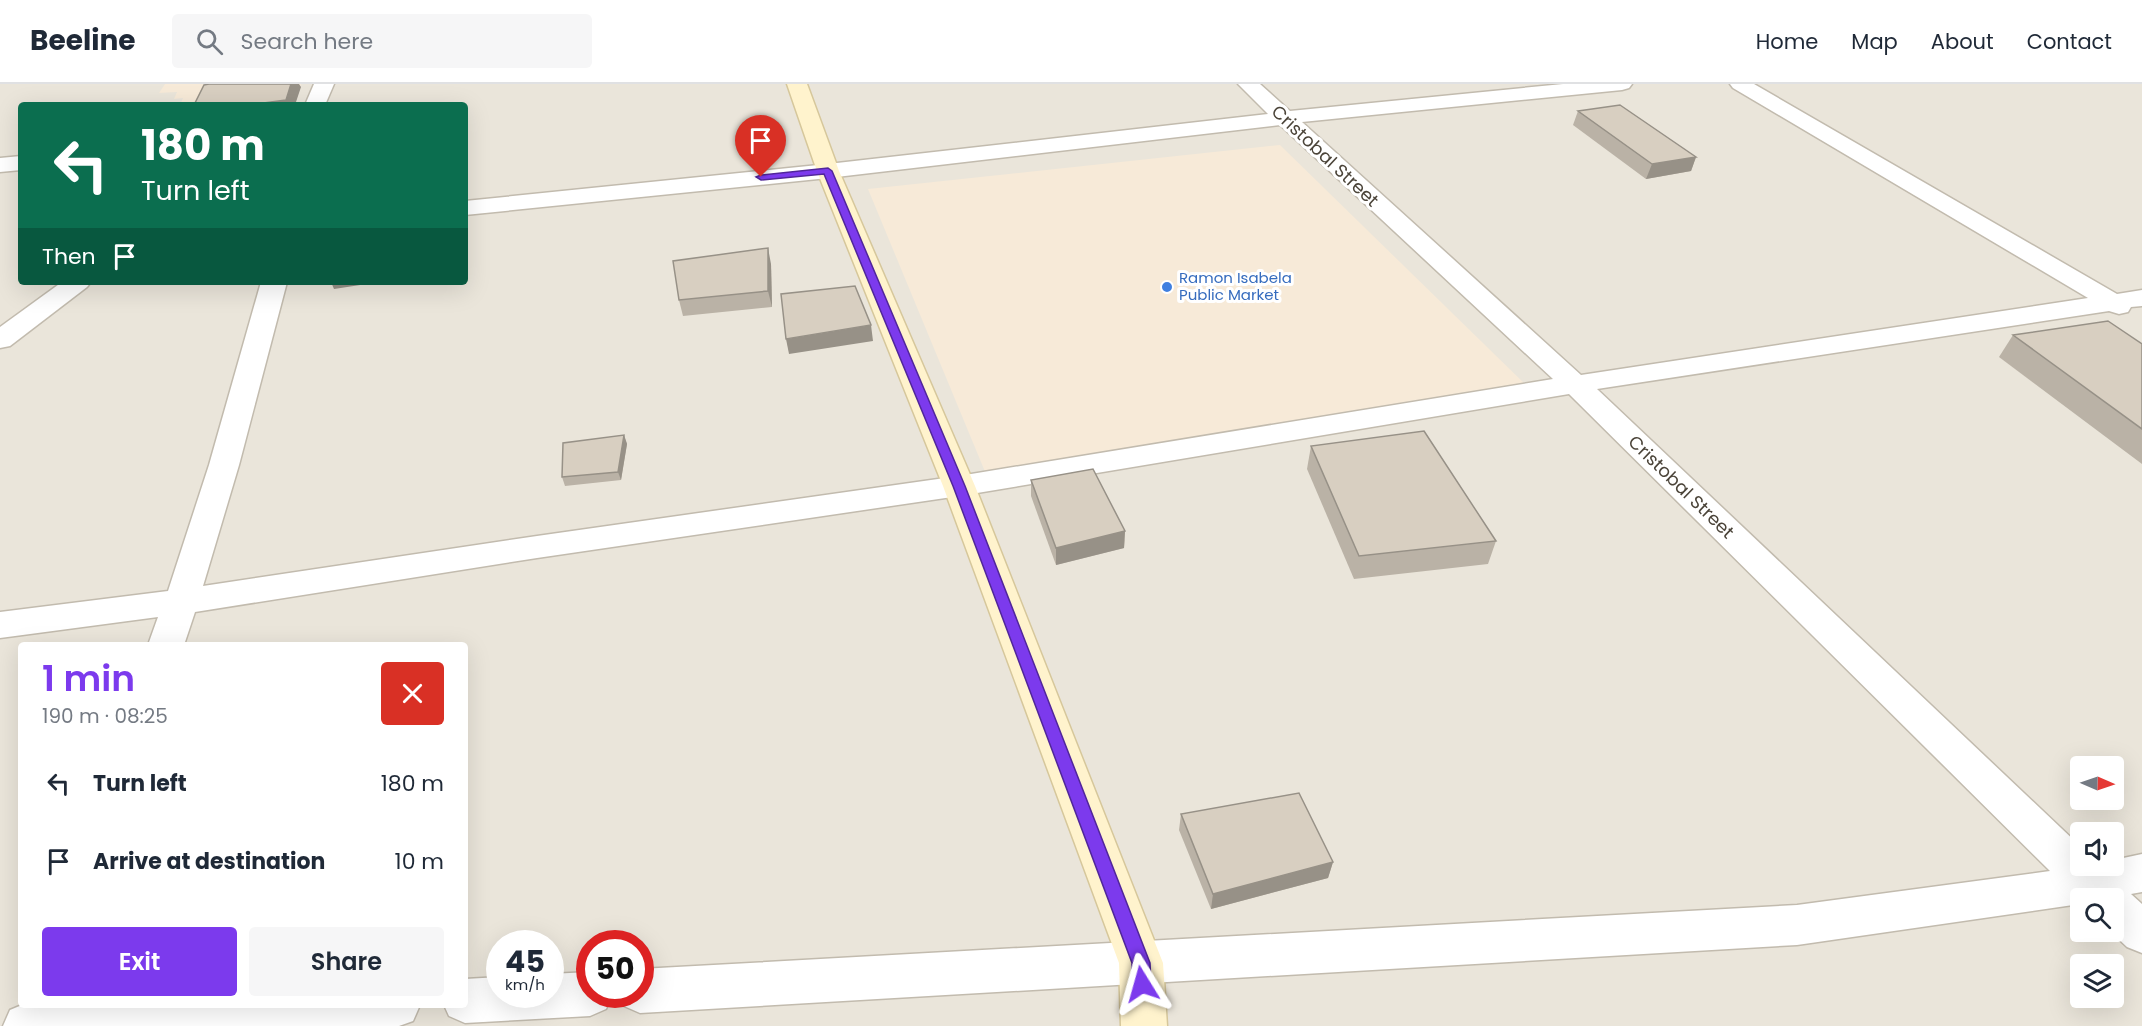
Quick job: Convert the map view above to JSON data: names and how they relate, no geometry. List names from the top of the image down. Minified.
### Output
{"streets":{"street":["Cristobal Street"]},"places":["Ramon Isabela Public Market"],"north":"right","page":{"header":"Beeline","search":"Search here","nav":["Home","Map","About","Contact"],"turn":["180 m","Turn left"],"then":"Then","heading":["1 min","190 m · 08:25"],"list":[{"name":"Turn left","value":"180 m"},{"name":"Arrive at destination","value":"10 m"}],"buttons":["Exit","Share"],"speed":"45 km/h","limit":"50"}}
